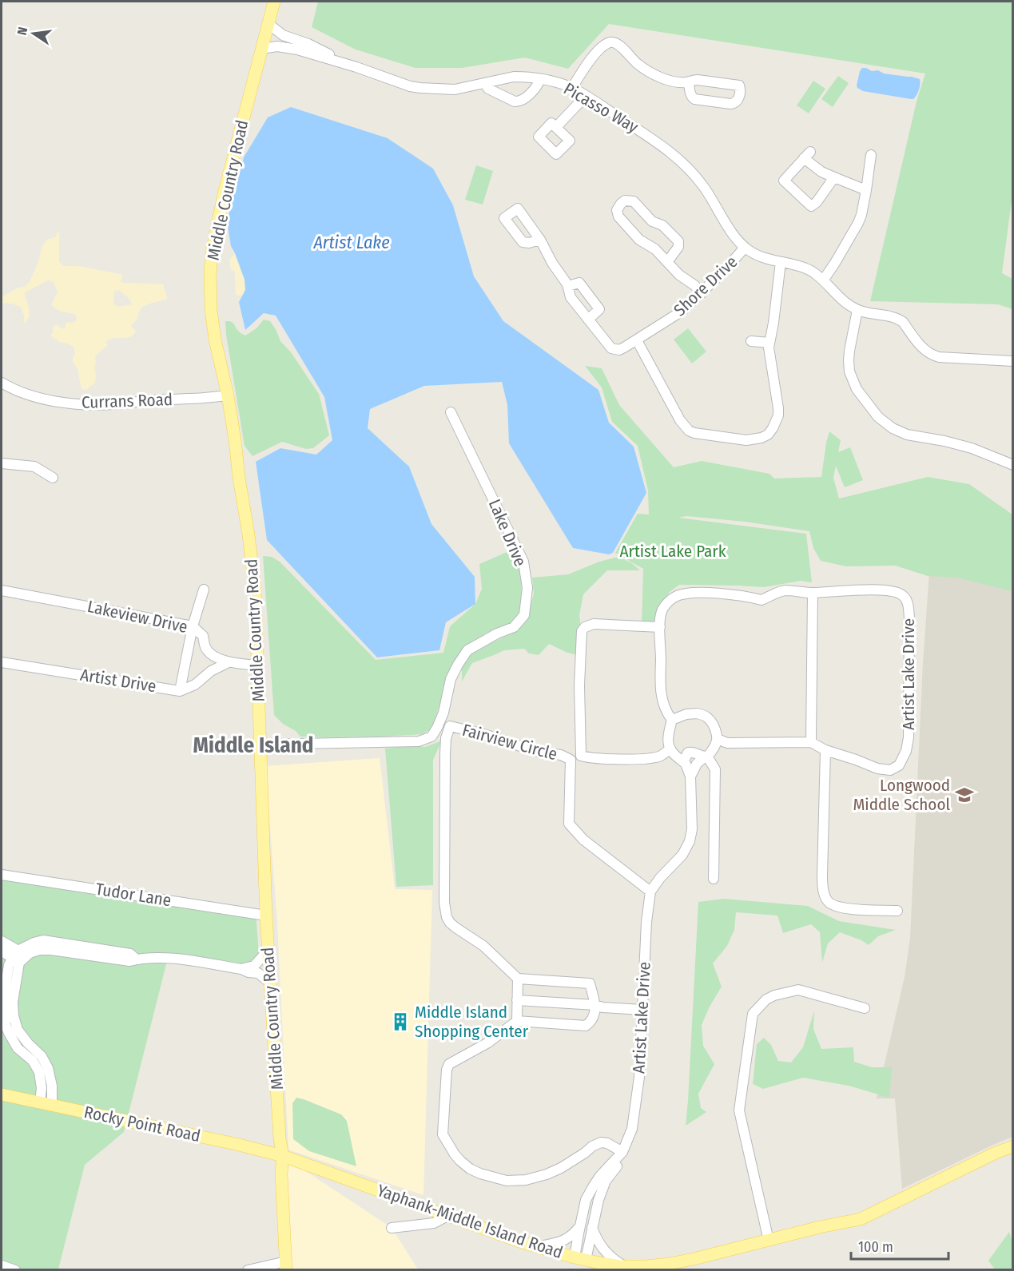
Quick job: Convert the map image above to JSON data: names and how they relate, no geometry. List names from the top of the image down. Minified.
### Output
{"streets":{"main road":["Middle Country Road","Rocky Point Road","Yaphank-Middle Island Road"],"street":["Picasso Way","Shore Drive","Currans Road","Lake Drive","Lakeview Drive","Artist Lake Drive","Artist Drive","Fairview Circle","Tudor Lane"]},"crossings":[["Picasso Way","Middle Country Road"],["Picasso Way","Shore Drive"],["Middle Country Road","Currans Road"],["Middle Country Road","Lake Drive"],["Middle Country Road","Lakeview Drive"],["Middle Country Road","Tudor Lane"],["Middle Country Road","Rocky Point Road"],["Middle Country Road","Yaphank-Middle Island Road"],["Lakeview Drive","Artist Drive"],["Artist Lake Drive","Fairview Circle"],["Artist Lake Drive","Yaphank-Middle Island Road"],["Rocky Point Road","Yaphank-Middle Island Road"]],"districts":["Middle Island"],"water":["Artist Lake"],"parks":["Artist Lake Park"],"places":{"school or university":["Longwood Middle School"],"building":["Middle Island Shopping Center"]},"scale_bar":"100 m","north":"left"}
